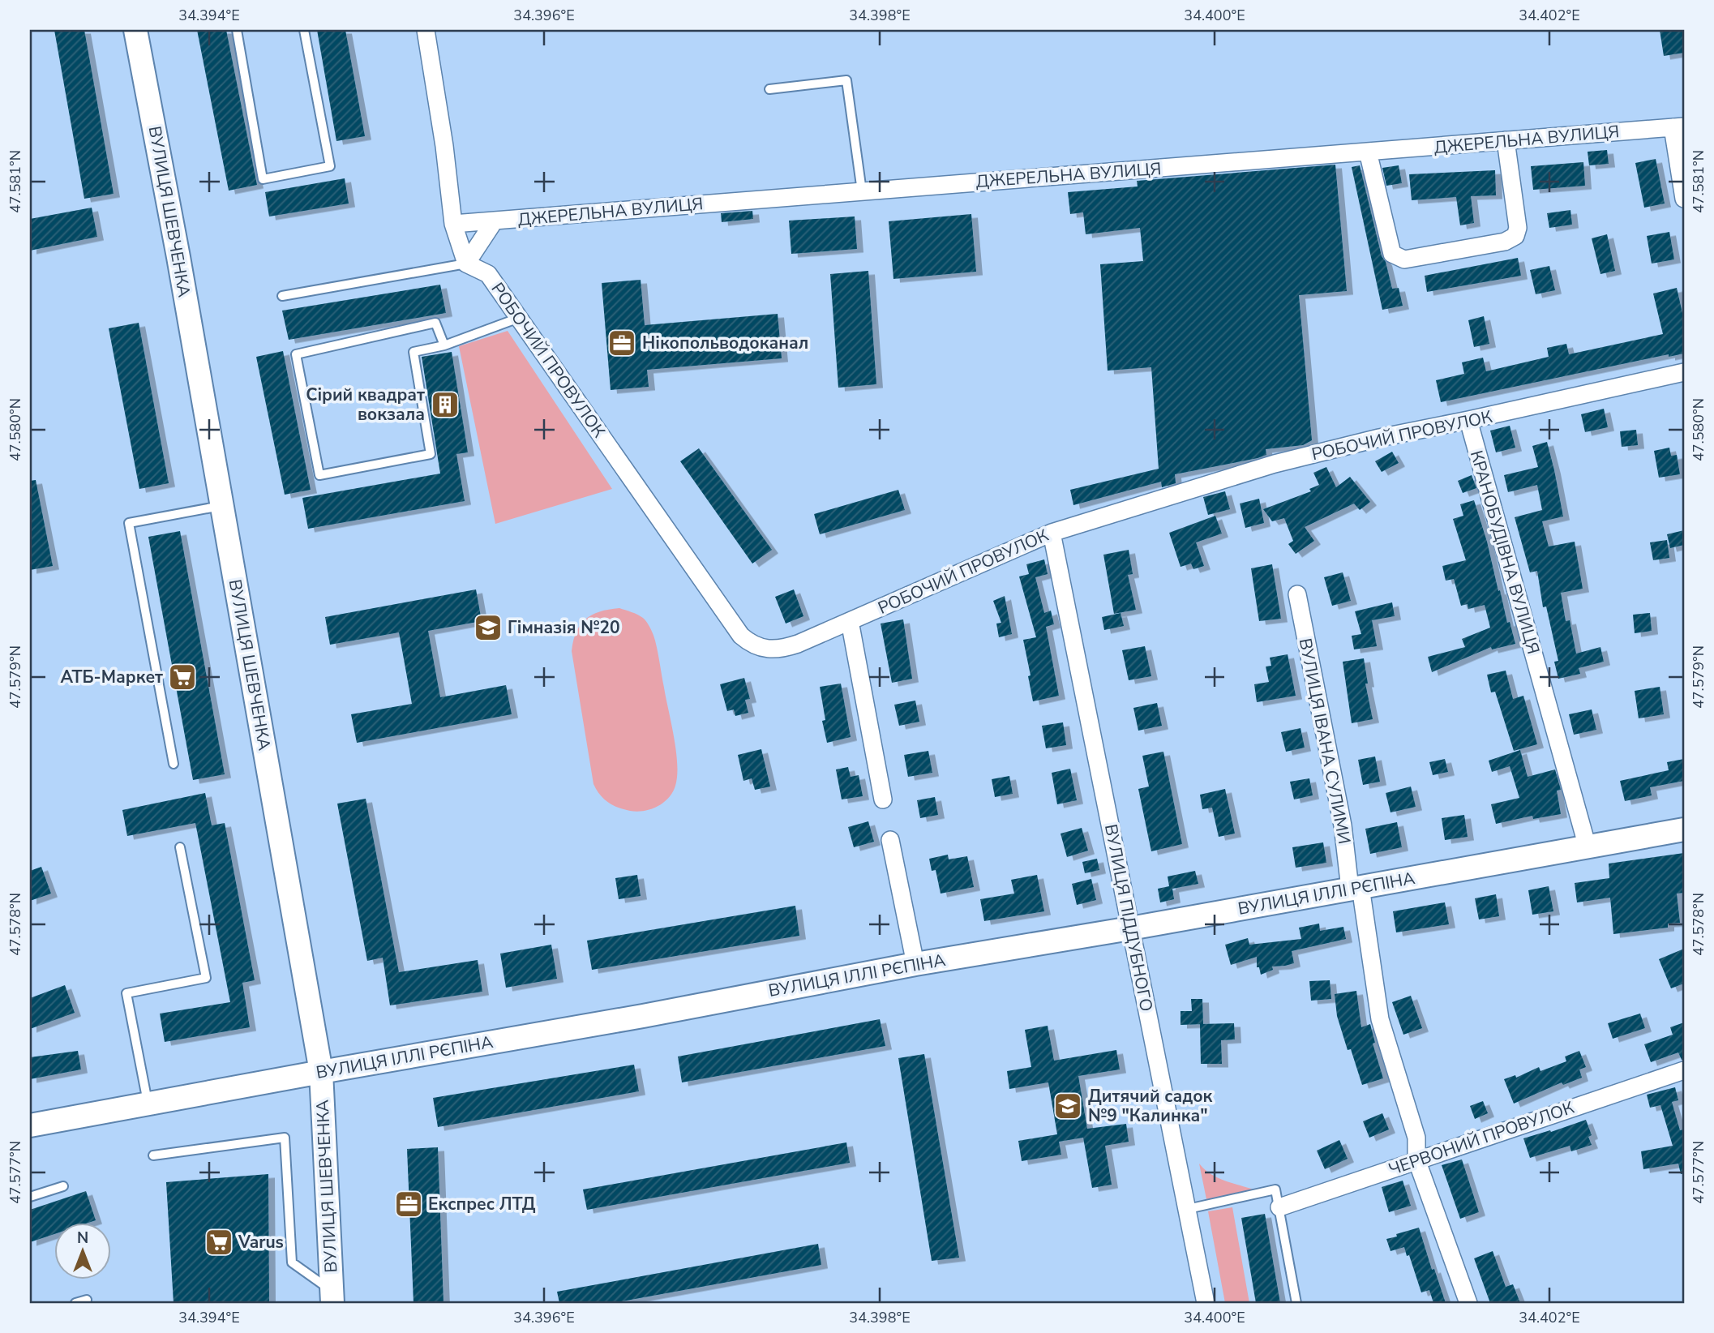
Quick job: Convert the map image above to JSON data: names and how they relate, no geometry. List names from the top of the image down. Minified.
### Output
{"streets":{"street":["ДЖЕРЕЛЬНА ВУЛИЦЯ","ВУЛИЦЯ ШЕВЧЕНКА","РОБОЧИЙ ПРОВУЛОК","КРАНОБУДІВНА ВУЛИЦЯ","ВУЛИЦЯ ІВАНА СУЛИМИ","ВУЛИЦЯ ІЛЛІ РЄПІНА","ВУЛИЦЯ ПІДДУБНОГО","ЧЕРВОНИЙ ПРОВУЛОК"]},"crossings":[["ВУЛИЦЯ ШЕВЧЕНКА","ВУЛИЦЯ ІЛЛІ РЄПІНА"],["РОБОЧИЙ ПРОВУЛОК","КРАНОБУДІВНА ВУЛИЦЯ"],["РОБОЧИЙ ПРОВУЛОК","ВУЛИЦЯ ПІДДУБНОГО"],["КРАНОБУДІВНА ВУЛИЦЯ","ВУЛИЦЯ ІЛЛІ РЄПІНА"],["ВУЛИЦЯ ІВАНА СУЛИМИ","ВУЛИЦЯ ІЛЛІ РЄПІНА"],["ВУЛИЦЯ ІВАНА СУЛИМИ","ЧЕРВОНИЙ ПРОВУЛОК"],["ВУЛИЦЯ ІЛЛІ РЄПІНА","ВУЛИЦЯ ПІДДУБНОГО"]],"places":{"office":["Нікопольводоканал","Експрес ЛТД"],"building":["Сірий квадрат вокзала"],"school or university":["Гімназія №20","Дитячий садок №9 \"Калинка\""],"supermarket":["АТБ-Маркет","Varus"]},"north":"top","coordinates":["34.394°E","34.396°E","34.398°E","34.400°E","34.402°E","47.581°N","47.580°N","47.579°N","47.578°N","47.577°N"]}
